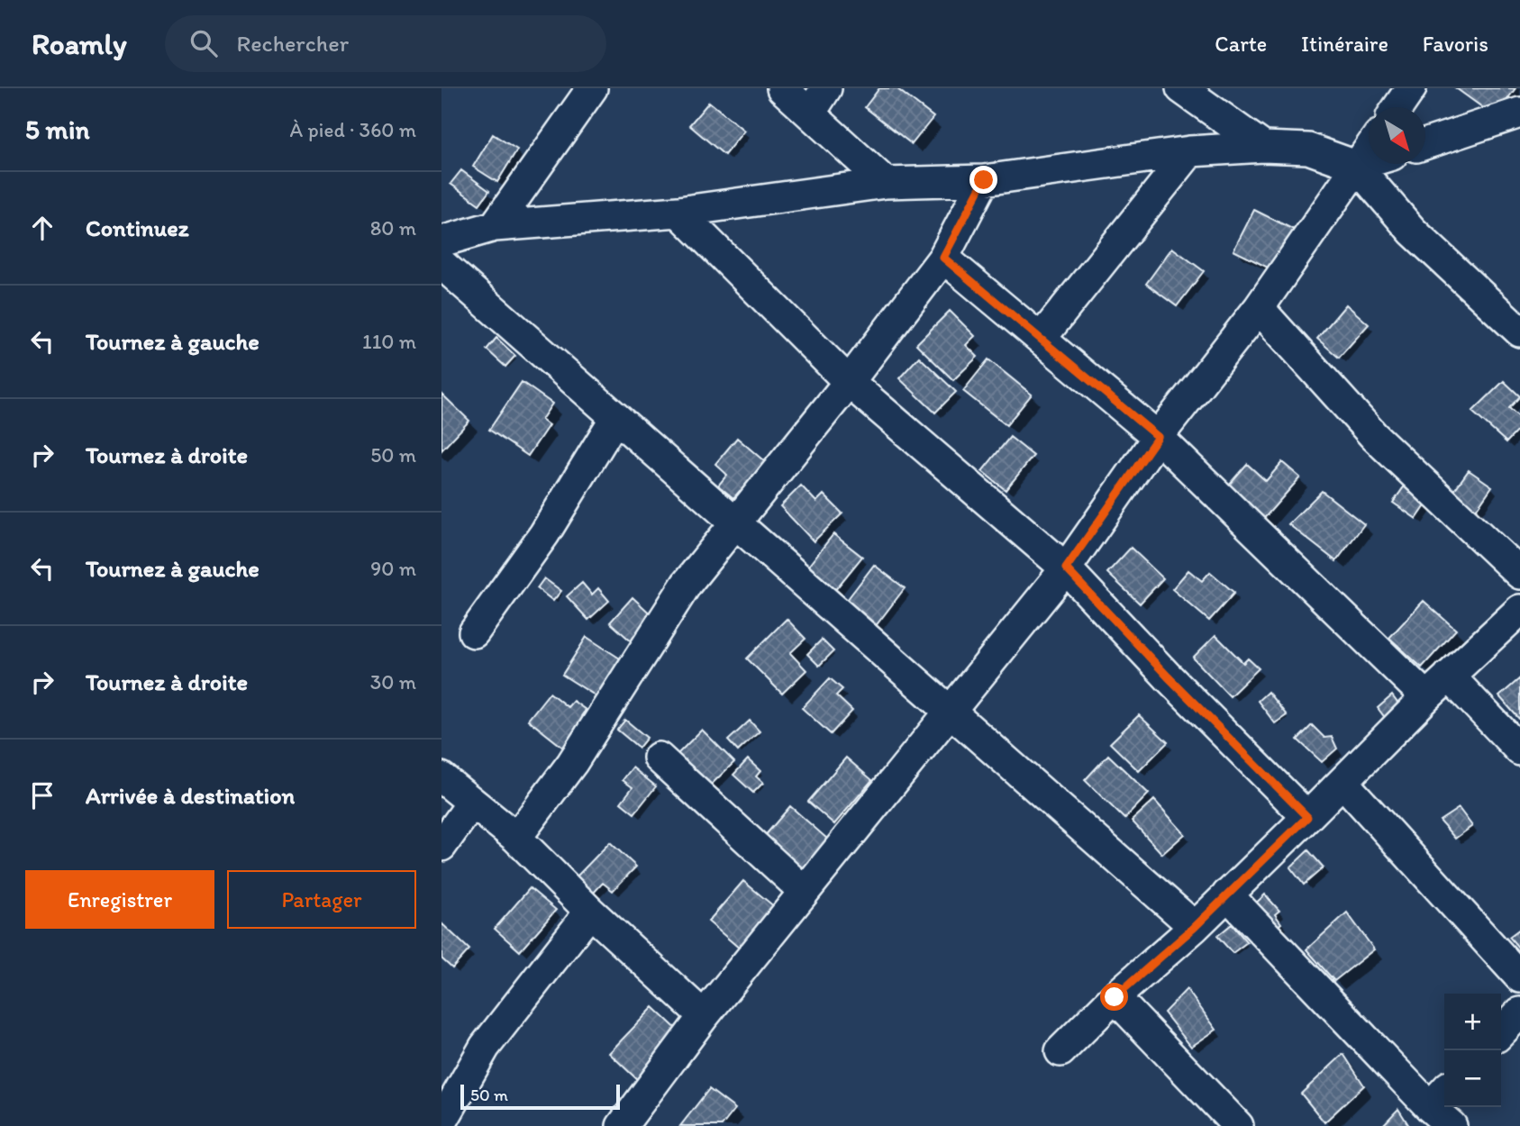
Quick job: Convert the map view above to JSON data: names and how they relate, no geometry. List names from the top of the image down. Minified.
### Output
{"scale_bar":"50 m","north":"bottom right","page":{"header":"Roamly","search":"Rechercher","nav":["Carte","Itinéraire","Favoris"],"heading":["5 min","À pied · 360 m"],"list":[["Continuez","80 m"],["Tournez à gauche","110 m"],["Tournez à droite","50 m"],["Tournez à gauche","90 m"],["Tournez à droite","30 m"],"Arrivée à destination"],"buttons":["Enregistrer","Partager"],"map_buttons":["+","−"],"scale":"50 m"}}
